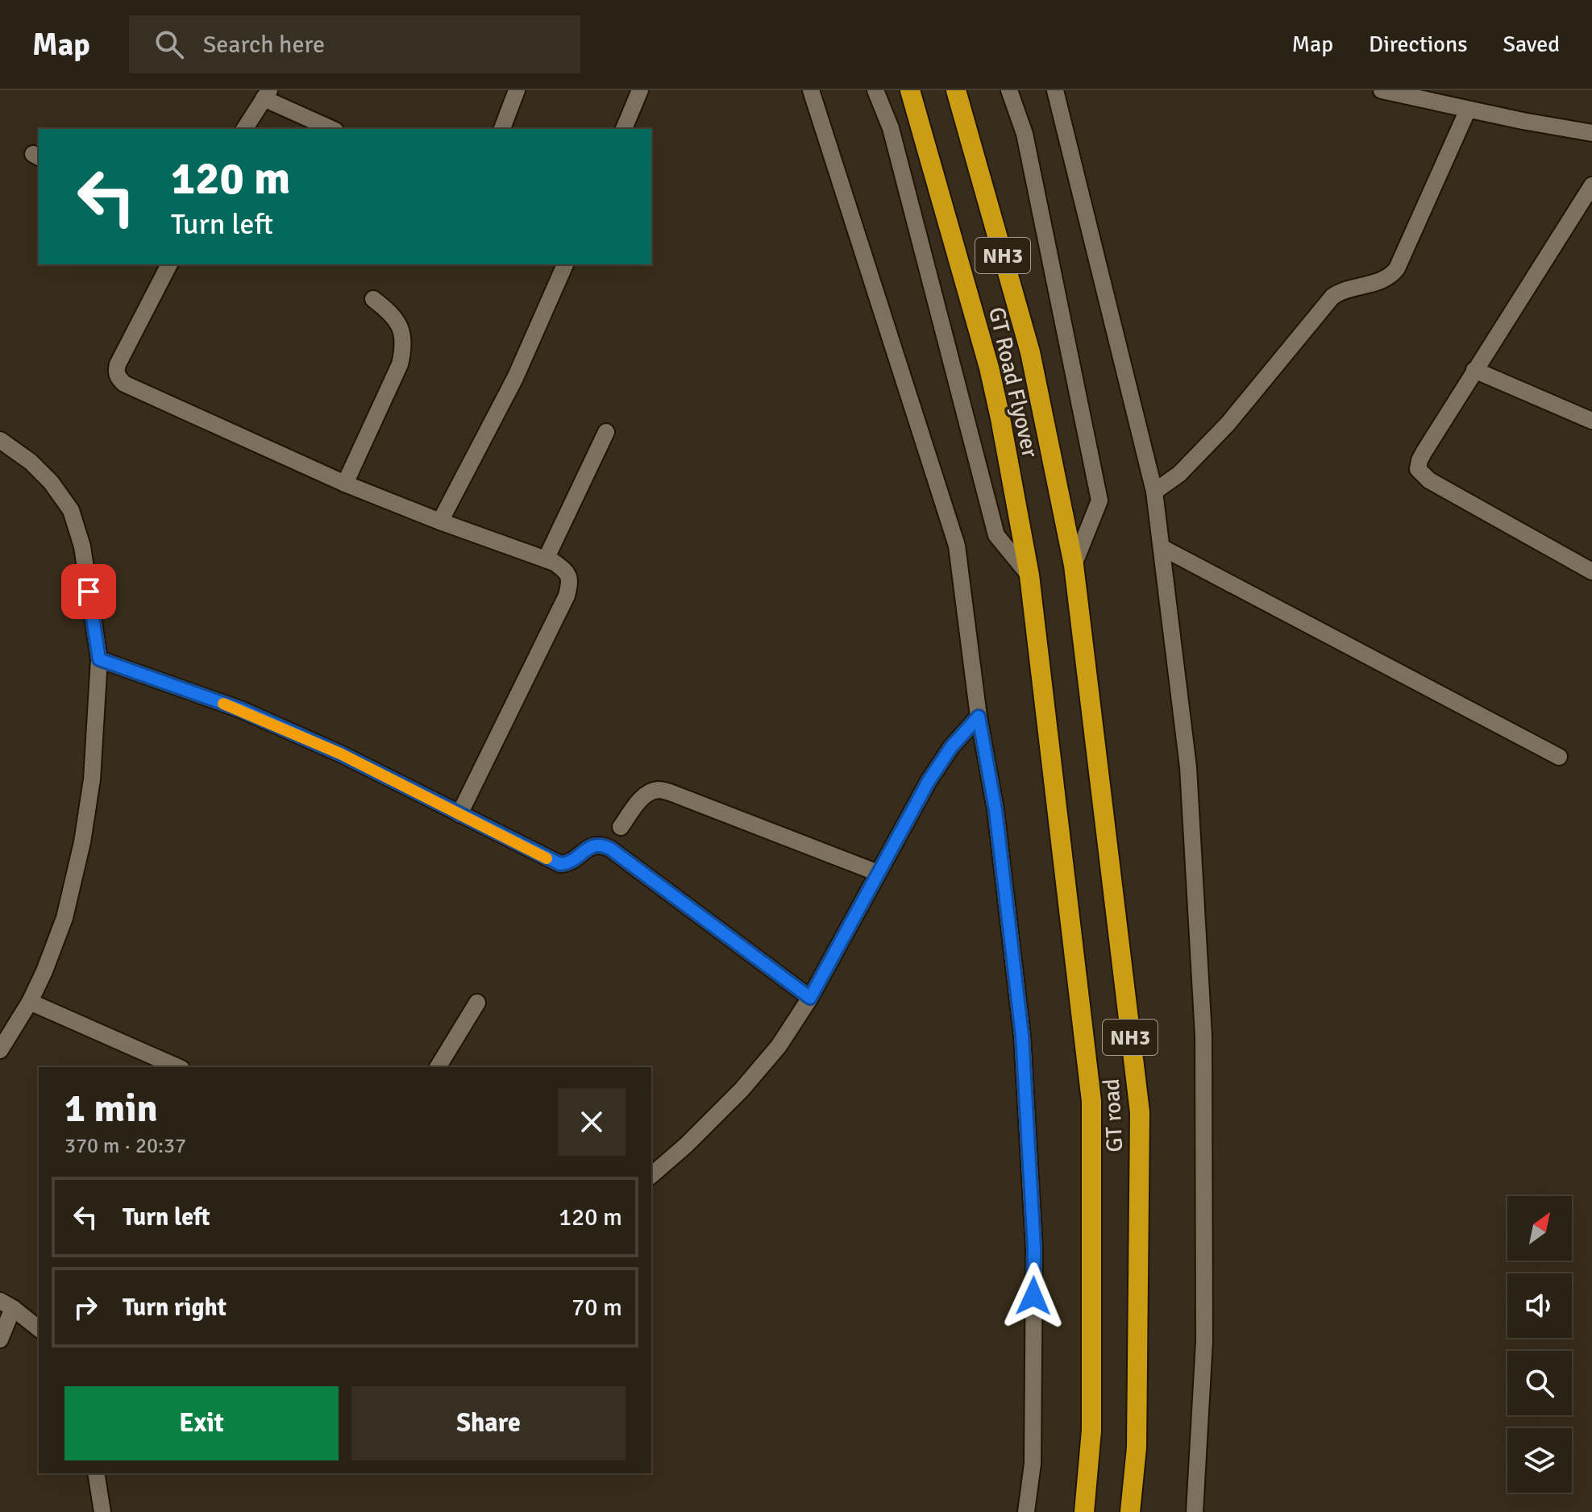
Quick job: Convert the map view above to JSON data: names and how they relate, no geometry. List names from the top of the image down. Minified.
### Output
{"streets":{"highway":["NH3","GT Road Flyover","GT road"]},"crossings":[["GT Road Flyover","GT road"]],"north":"top right","page":{"header":"Map","search":"Search here","nav":["Map","Directions","Saved"],"turn":["120 m","Turn left"],"heading":["1 min","370 m · 20:37"],"list":[{"name":"Turn left","value":"120 m"},{"name":"Turn right","value":"70 m"}],"buttons":["Exit","Share"]}}
